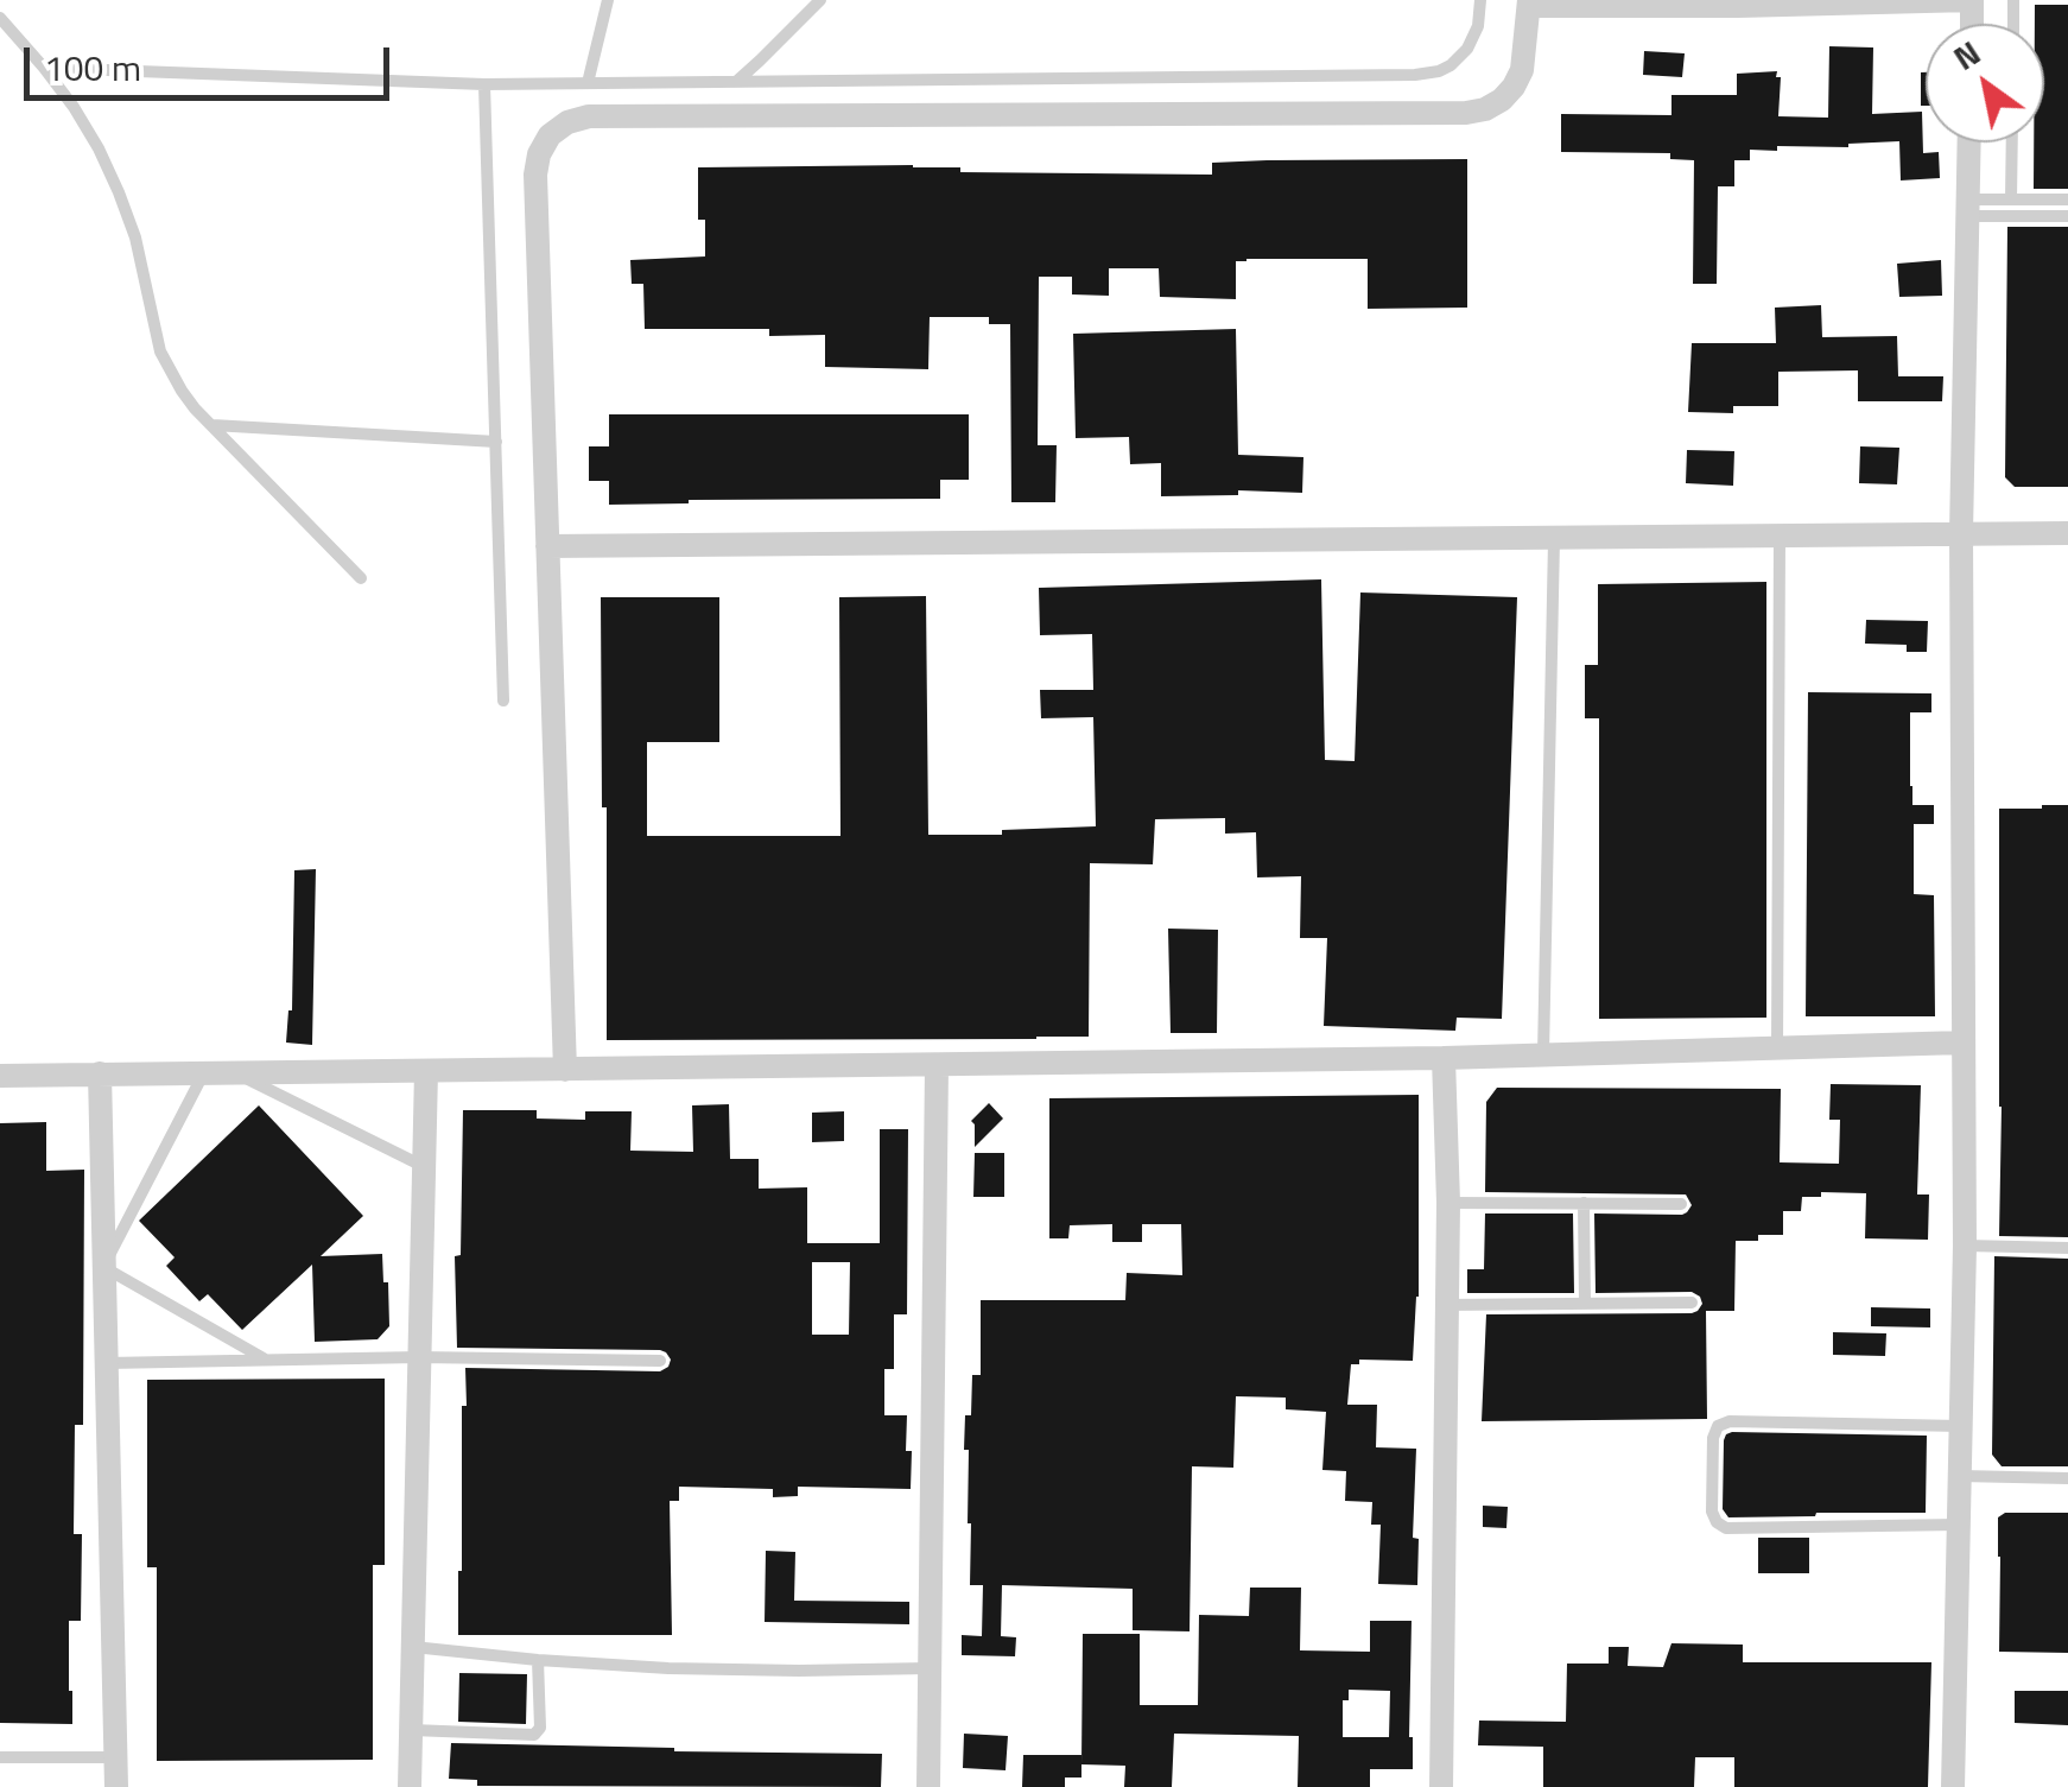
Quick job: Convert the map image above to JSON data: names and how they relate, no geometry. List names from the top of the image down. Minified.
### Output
{"scale_bar":"100 m","north":"top left"}
